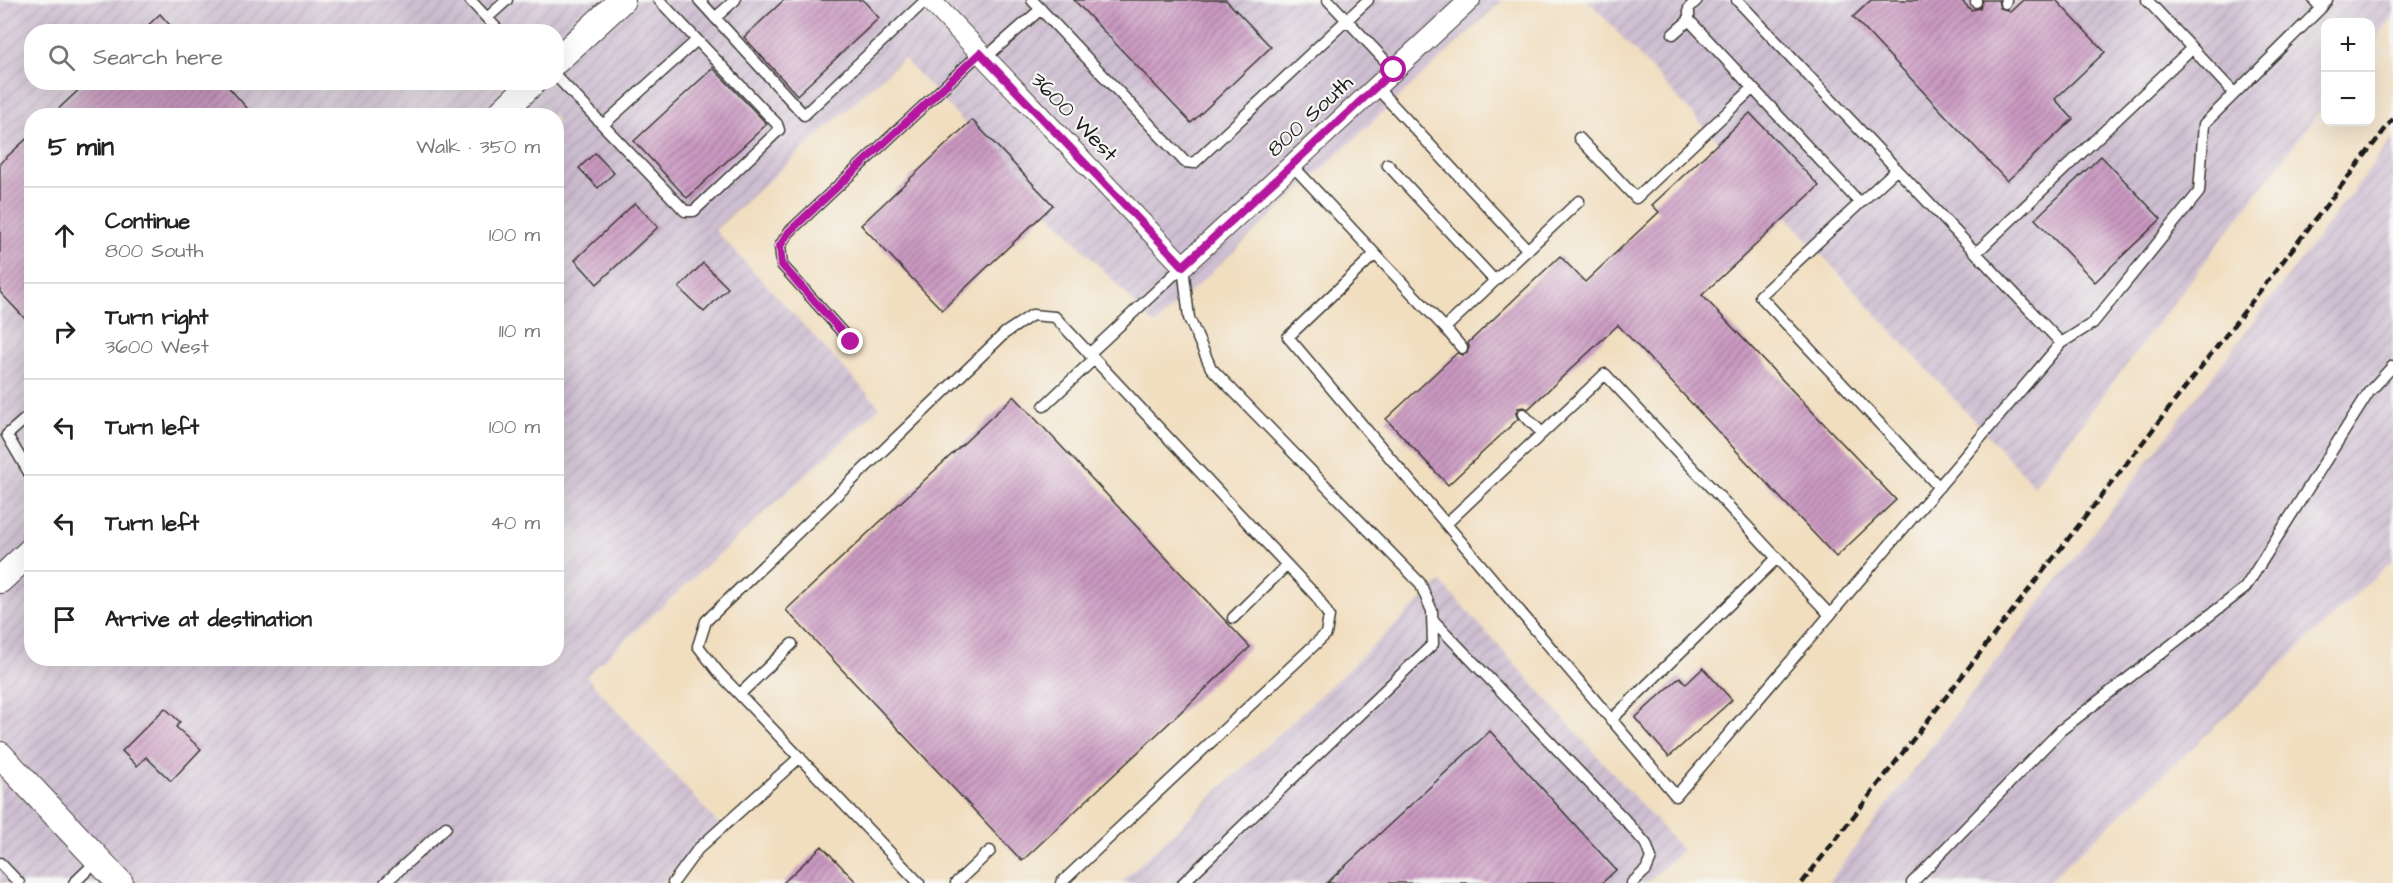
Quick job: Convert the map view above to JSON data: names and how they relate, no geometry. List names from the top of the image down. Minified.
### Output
{"streets":{"street":["800 South","3600 West"]},"crossings":[["800 South","3600 West"]],"page":{"map_buttons":["+","−"],"search":"Search here","heading":["5 min","Walk · 350 m"],"list":[["Continue","800 South","100 m"],["Turn right","3600 West","110 m"],["Turn left","100 m"],["Turn left","40 m"],"Arrive at destination"]}}
